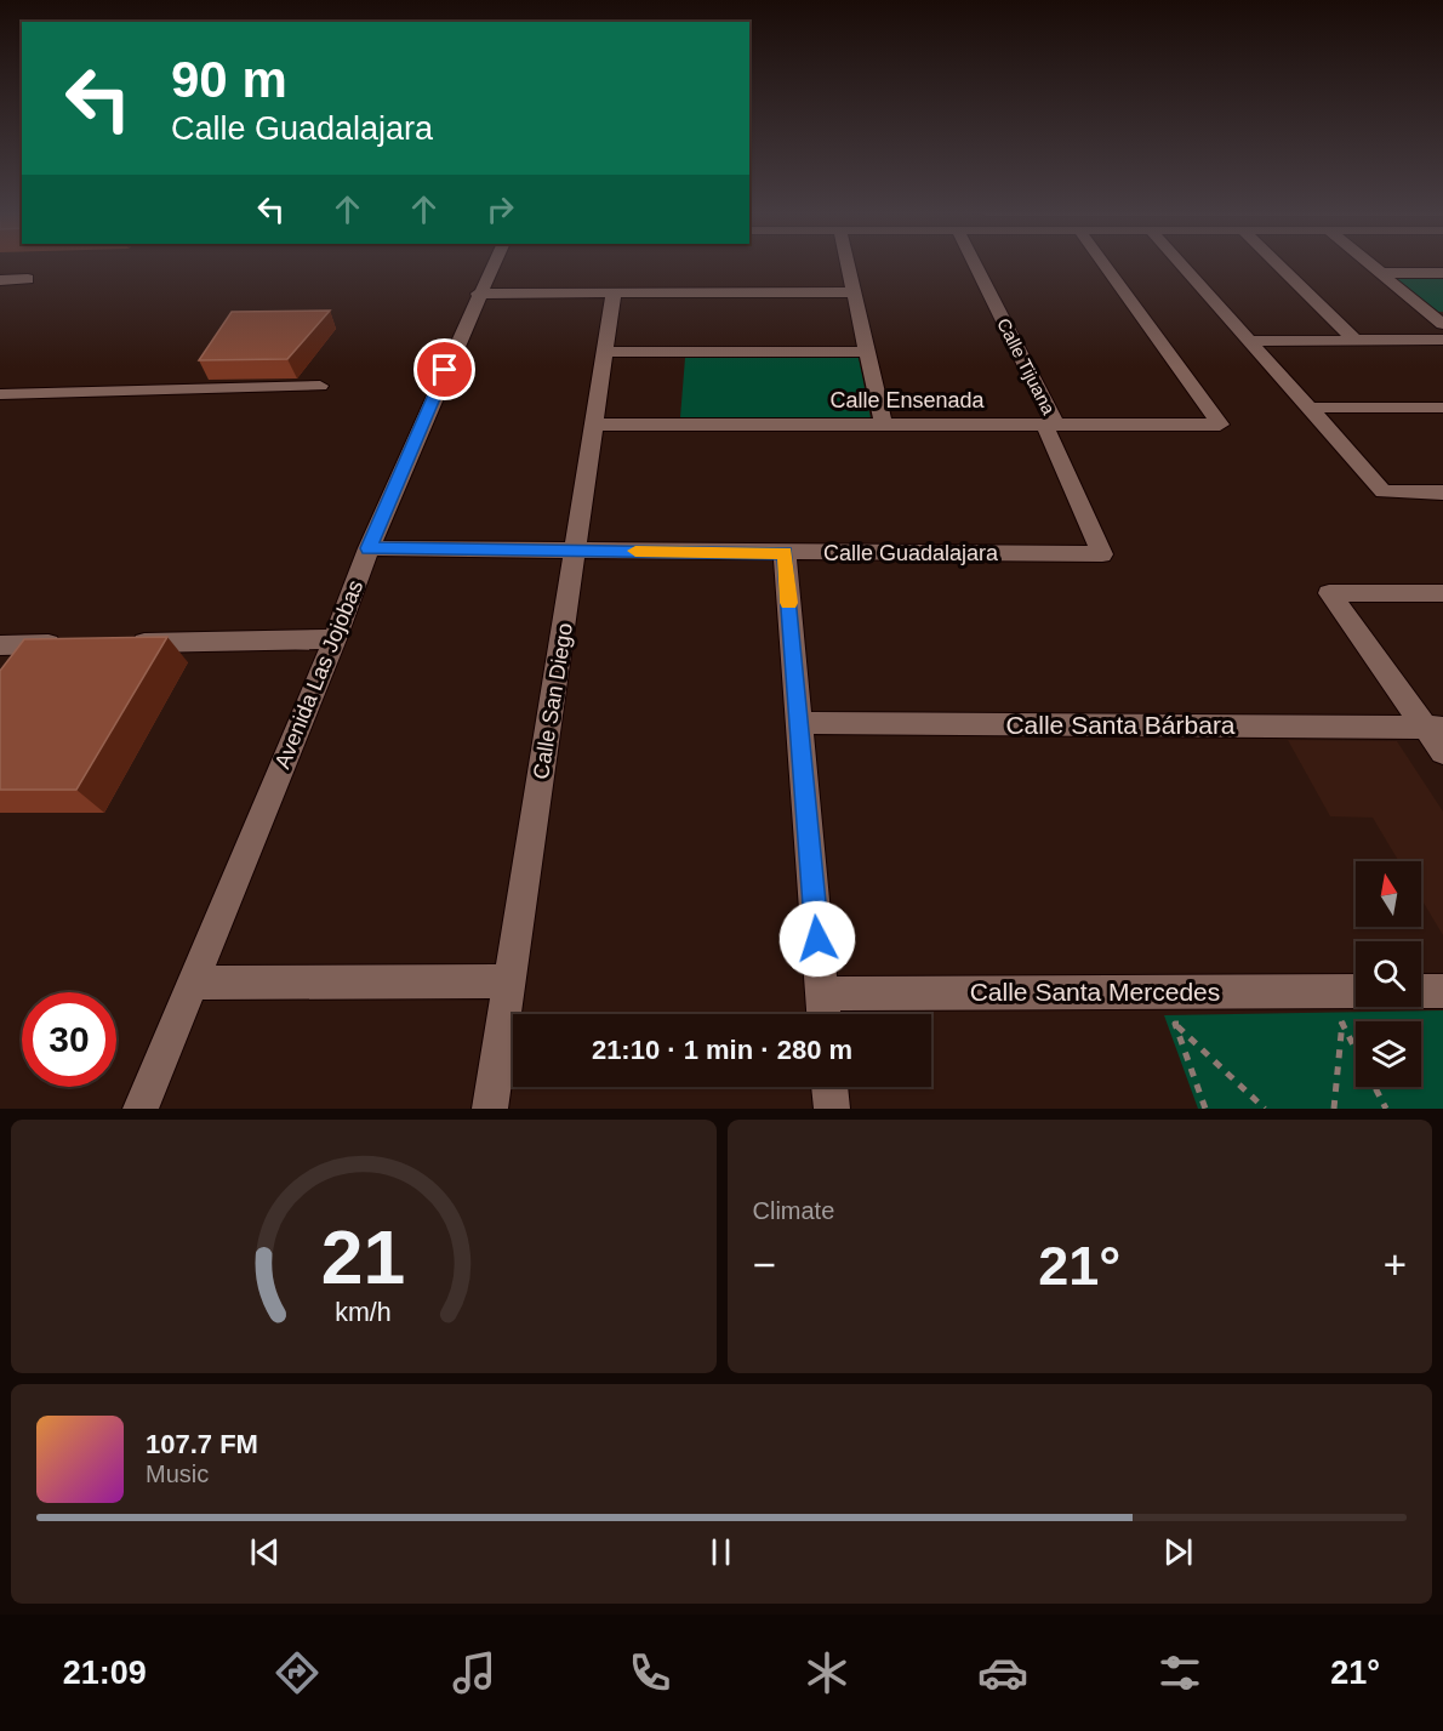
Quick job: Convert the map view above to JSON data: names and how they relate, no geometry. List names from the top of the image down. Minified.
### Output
{"streets":{"street":["Calle Tijuana","Calle Ensenada","Calle Guadalajara","Avenida Las Jojobas","Calle San Diego","Calle Santa Bárbara","Calle Santa Mercedes"]},"crossings":[["Calle Tijuana","Calle Ensenada"],["Calle Tijuana","Calle Guadalajara"],["Calle Ensenada","Calle San Diego"],["Calle Guadalajara","Avenida Las Jojobas"],["Calle Guadalajara","Calle San Diego"]],"north":"top","page":{"turn":["90 m","Calle Guadalajara"],"limit":"30","trip":"21:10 · 1 min · 280 m","tile":"Climate","heat":["−","21°","+"],"song":["107.7 FM","Music"],"tabs":["21:09","21°"],"gauge":["21","km/h"]}}
